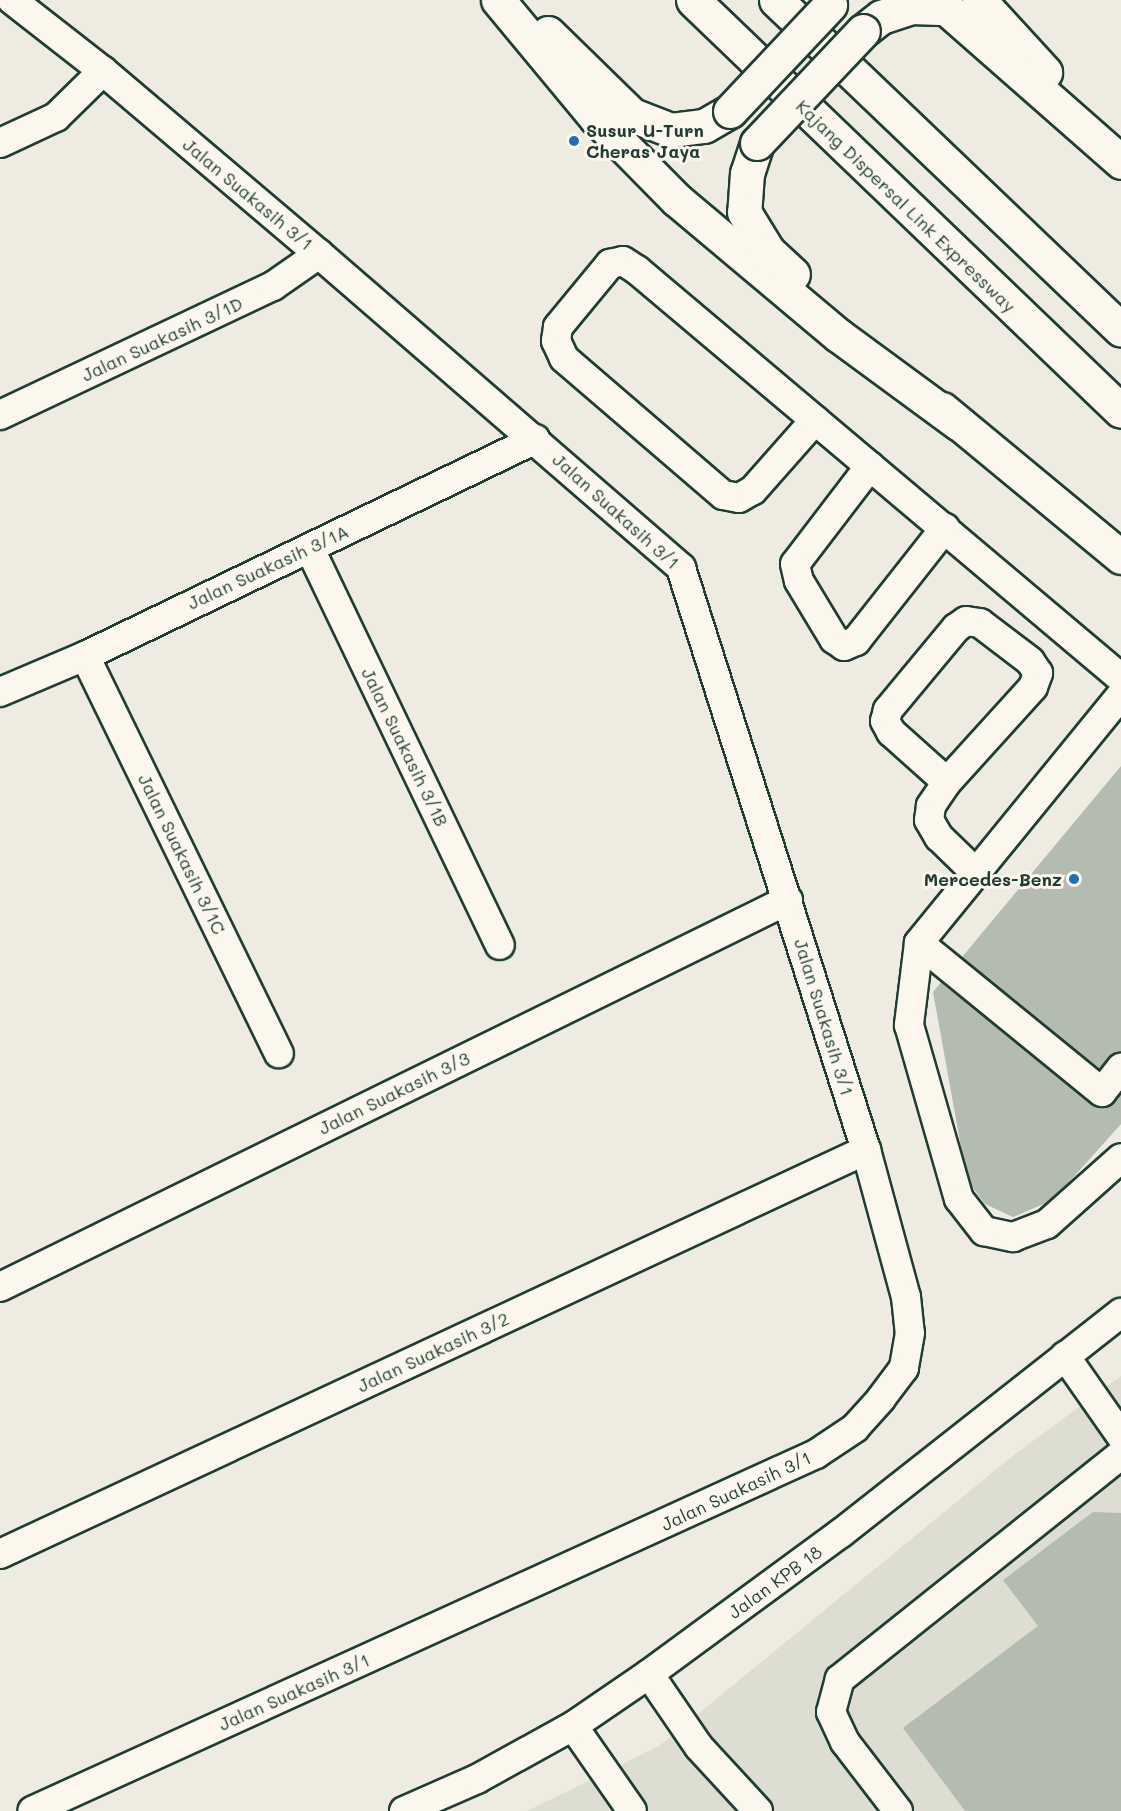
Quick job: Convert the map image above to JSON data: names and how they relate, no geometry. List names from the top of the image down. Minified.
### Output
{"streets":{"highway":["Kajang Dispersal Link Expressway"],"street":["Jalan Suakasih 3/1","Jalan Suakasih 3/1D","Jalan Suakasih 3/1A","Jalan Suakasih 3/1B","Jalan Suakasih 3/1C","Jalan Suakasih 3/3","Jalan Suakasih 3/2","Jalan KPB 18"]},"crossings":[["Jalan Suakasih 3/1","Jalan Suakasih 3/1D"],["Jalan Suakasih 3/1","Jalan Suakasih 3/1A"],["Jalan Suakasih 3/1","Jalan Suakasih 3/3"],["Jalan Suakasih 3/1","Jalan Suakasih 3/2"],["Jalan Suakasih 3/1A","Jalan Suakasih 3/1B"],["Jalan Suakasih 3/1A","Jalan Suakasih 3/1C"]],"places":["Susur U-Turn Cheras Jaya","Mercedes-Benz"]}
